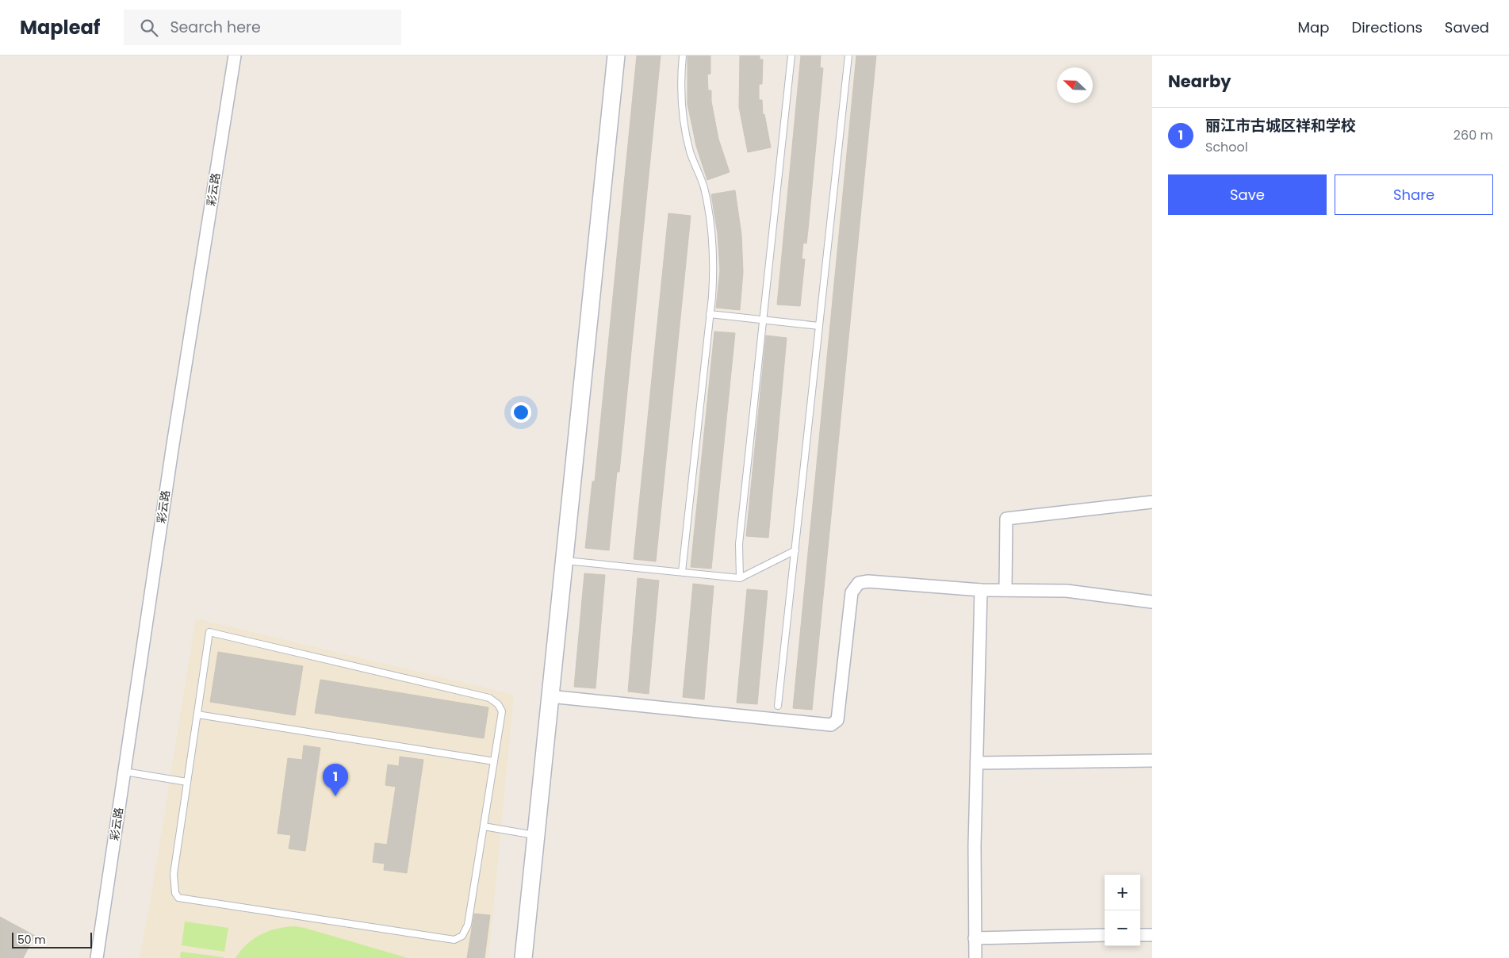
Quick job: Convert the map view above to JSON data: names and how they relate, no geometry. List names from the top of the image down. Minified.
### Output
{"streets":{"street":["彩云路"]},"scale_bar":"50 m","north":"top left","page":{"header":"Mapleaf","search":"Search here","nav":["Map","Directions","Saved"],"heading":"Nearby","list":[{"mark":"1","name":"丽江市古城区祥和学校","note":"School","value":"260 m"}],"buttons":["Save","Share"],"pins":"1","map_buttons":["+","−"],"scale":"50 m"}}
